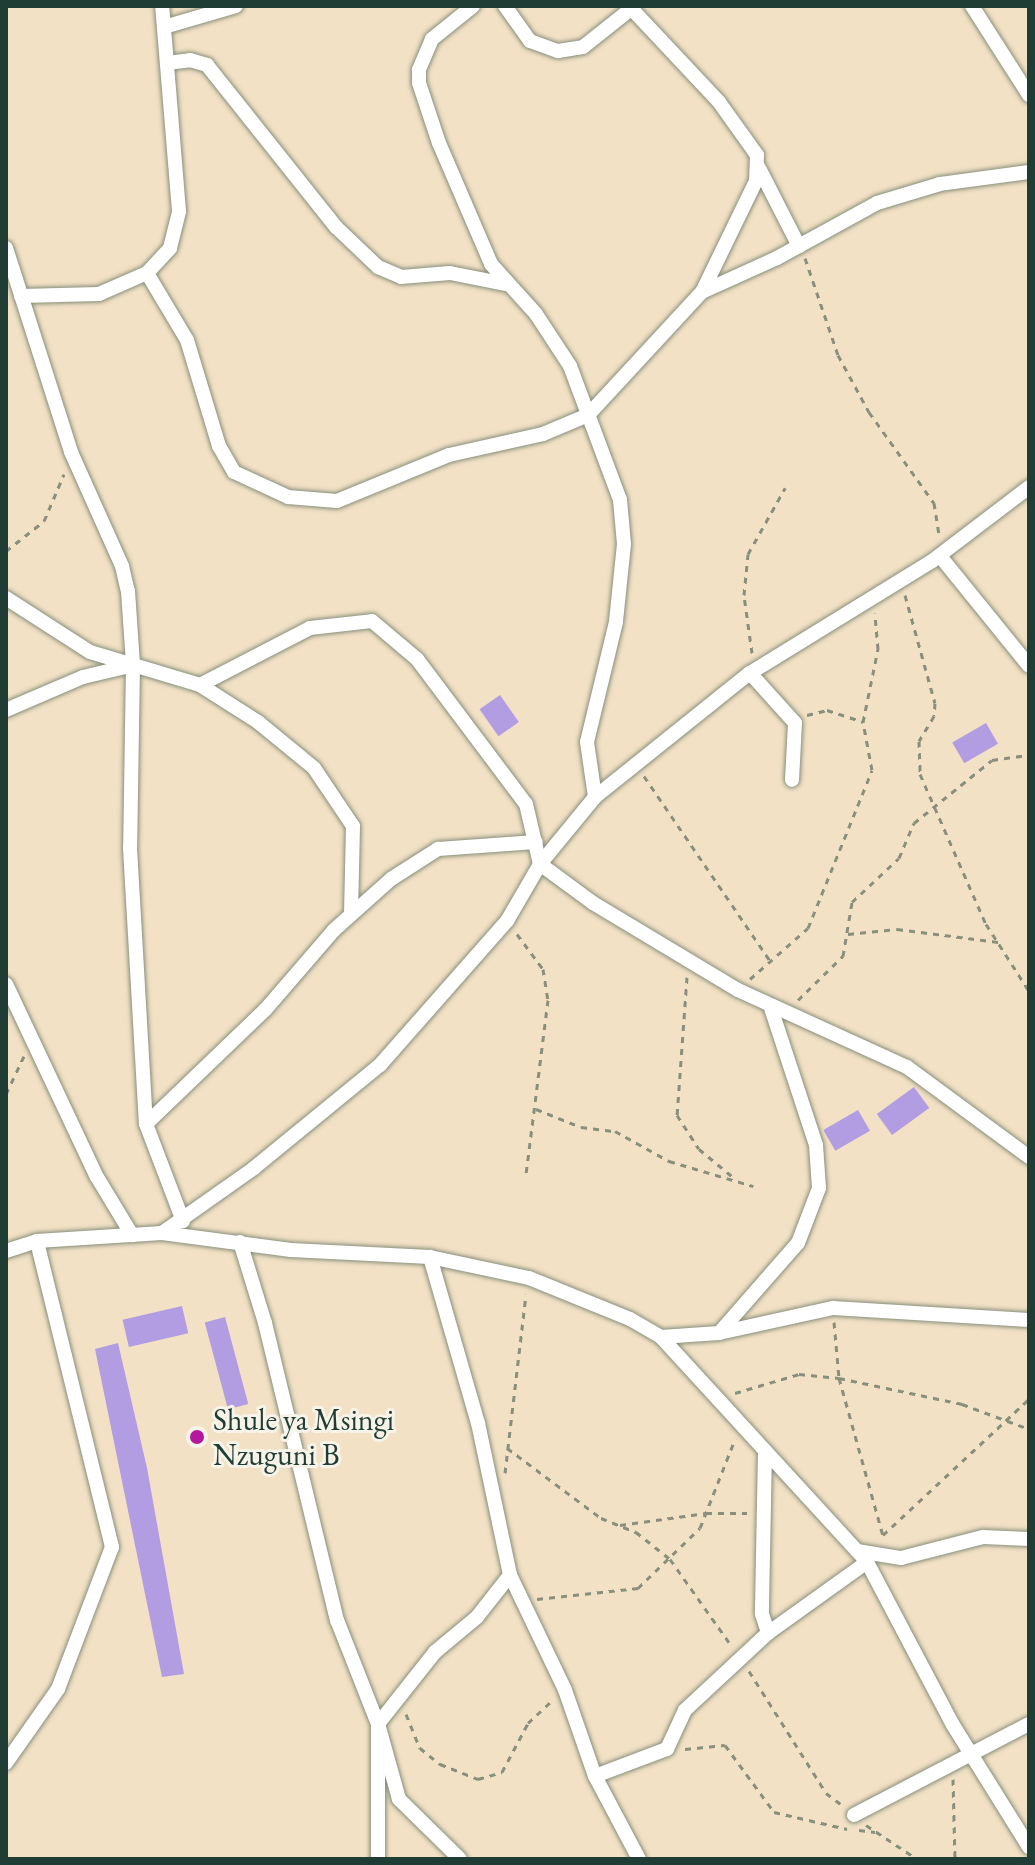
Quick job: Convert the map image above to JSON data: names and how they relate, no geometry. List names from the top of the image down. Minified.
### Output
{"places":["Shule ya Msingi Nzuguni B"]}
